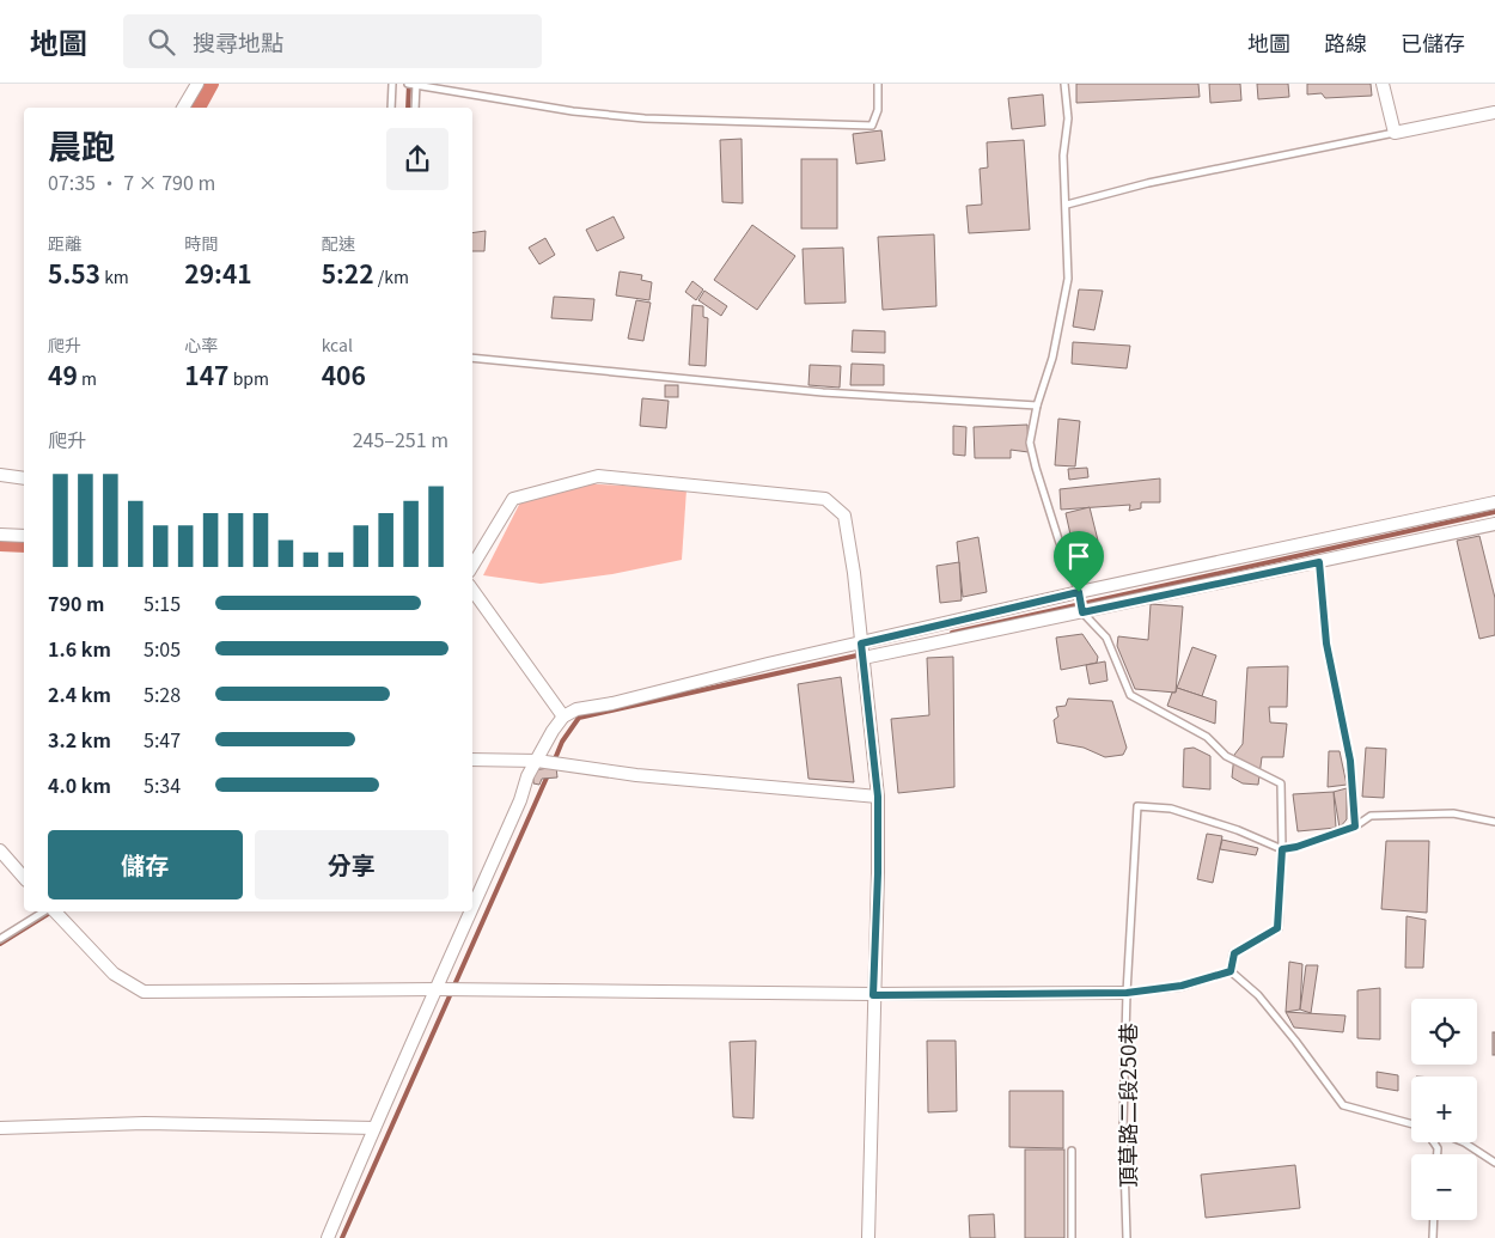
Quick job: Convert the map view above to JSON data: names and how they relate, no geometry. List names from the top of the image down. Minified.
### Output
{"streets":{"lane":["頂草路二段250巷"]},"page":{"header":"地圖","search":"搜尋地點","nav":["地圖","路線","已儲存"],"heading":["晨跑","07:35 · 7 × 790 m"],"stats":[["距離","5.53 km"],["時間","29:41"],["配速","5:22 /km"],["爬升","49 m"],["心率","147 bpm"],["kcal","406"]],"chart":["爬升","245–251 m"],"list":[{"name":"790 m","note":"5:15"},{"name":"1.6 km","note":"5:05"},{"name":"2.4 km","note":"5:28"},{"name":"3.2 km","note":"5:47"},{"name":"4.0 km","note":"5:34"}],"buttons":["儲存","分享"],"map_buttons":["+","−"]}}
